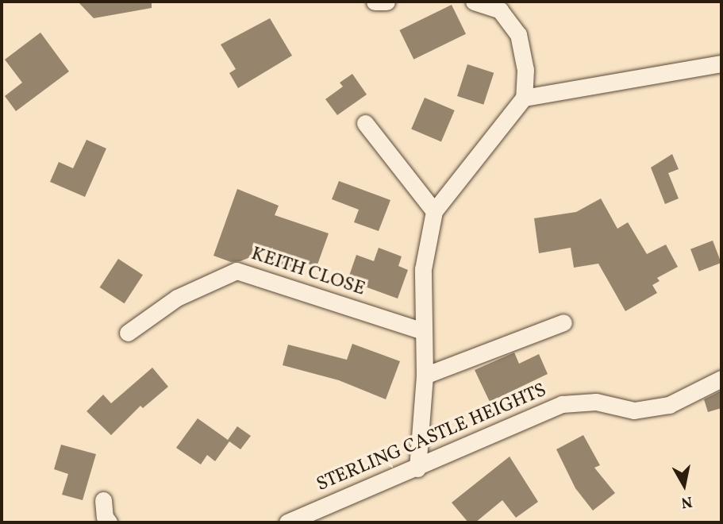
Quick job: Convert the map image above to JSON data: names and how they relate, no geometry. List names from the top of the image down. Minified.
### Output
{"streets":{"street":["KEITH CLOSE","STERLING CASTLE HEIGHTS"]},"north":"bottom"}
